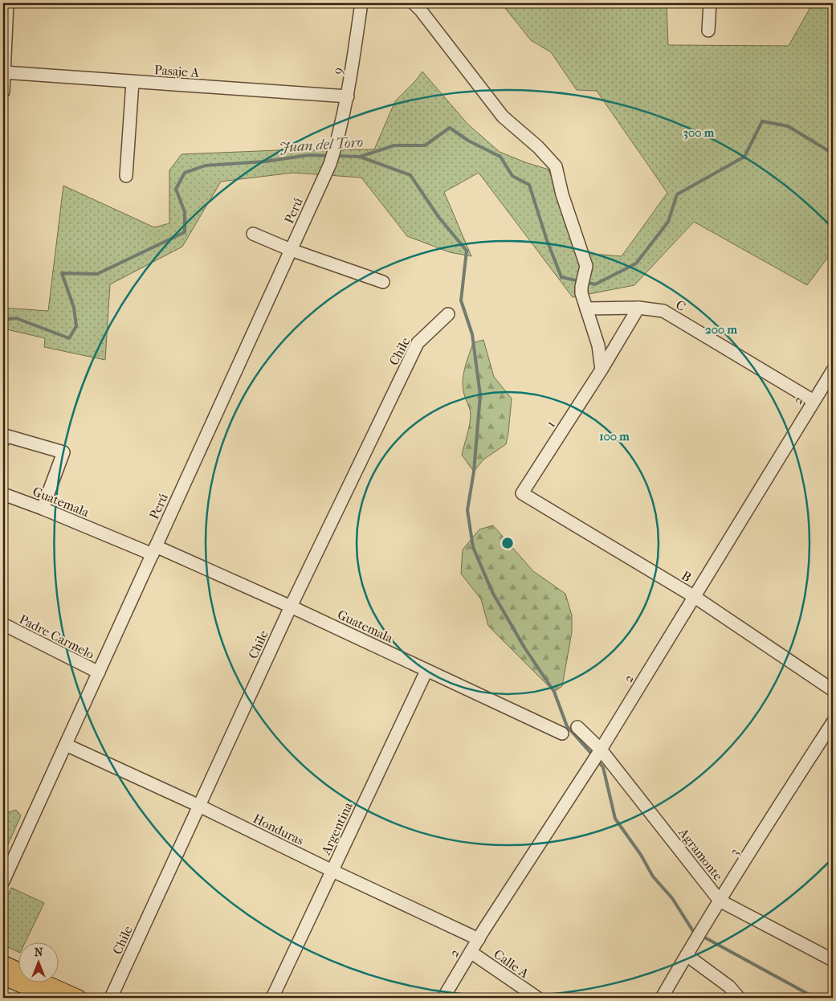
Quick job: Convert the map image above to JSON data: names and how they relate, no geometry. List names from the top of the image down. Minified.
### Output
{"streets":{"street":["Pasaje A","9","Perú","C","Chile","2","1","Guatemala","B","Padre Carmelo","Argentina","Honduras","3","Agramonte","Calle A"]},"crossings":[["Pasaje A","9"],["9","Perú"],["Perú","Guatemala"],["Perú","Padre Carmelo"],["Perú","Honduras"],["C","2"],["C","1"],["Chile","Guatemala"],["Chile","Honduras"],["2","B"],["2","Honduras"],["2","Agramonte"],["2","Calle A"],["1","B"],["Guatemala","Argentina"],["Argentina","Honduras"],["3","Agramonte"]],"water":["Juan del Toro"],"north":"top","rings":["300 m","200 m","100 m"]}
